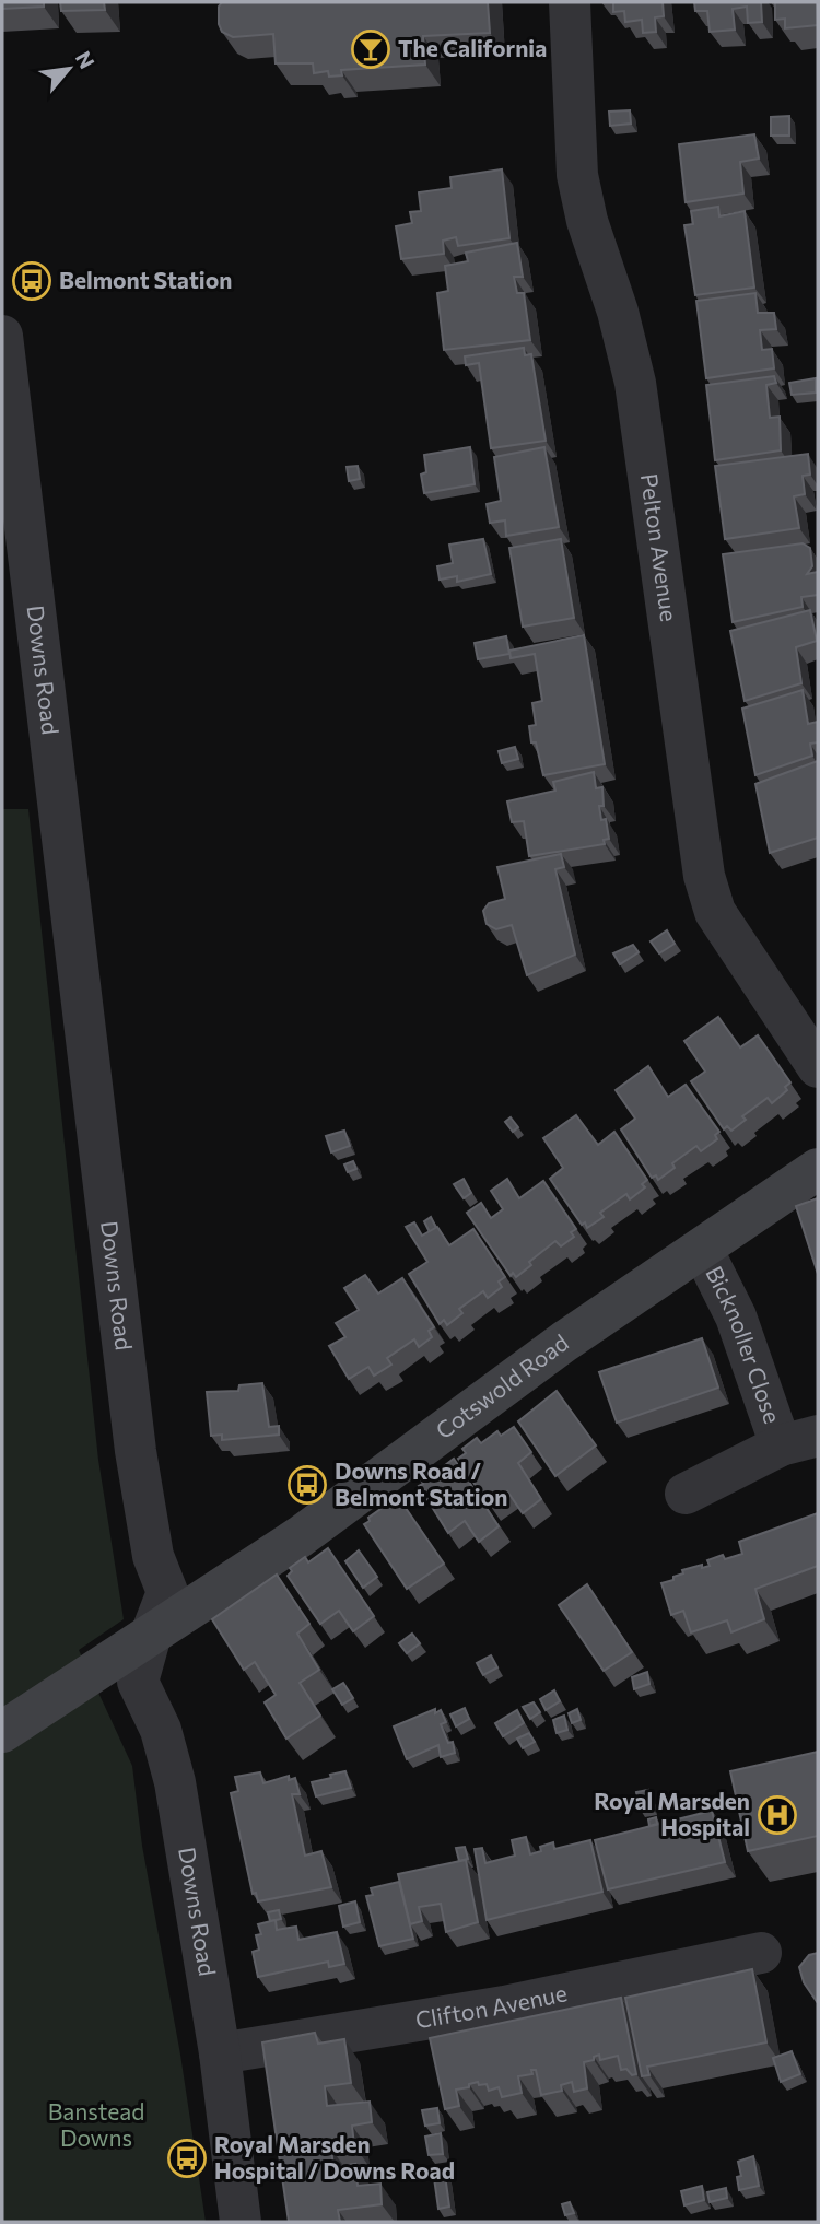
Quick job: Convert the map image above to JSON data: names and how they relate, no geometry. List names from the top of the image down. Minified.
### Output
{"streets":{"main road":["Cotswold Road"],"street":["Pelton Avenue","Downs Road","Bicknoller Close","Clifton Avenue"]},"crossings":[["Downs Road","Cotswold Road"],["Downs Road","Clifton Avenue"],["Bicknoller Close","Cotswold Road"]],"parks":["Banstead Downs"],"places":{"bar":["The California"],"bus stop":["Belmont Station","Downs Road / Belmont Station","Royal Marsden Hospital / Downs Road"],"hospital":["Royal Marsden Hospital"]},"north":"top right"}
